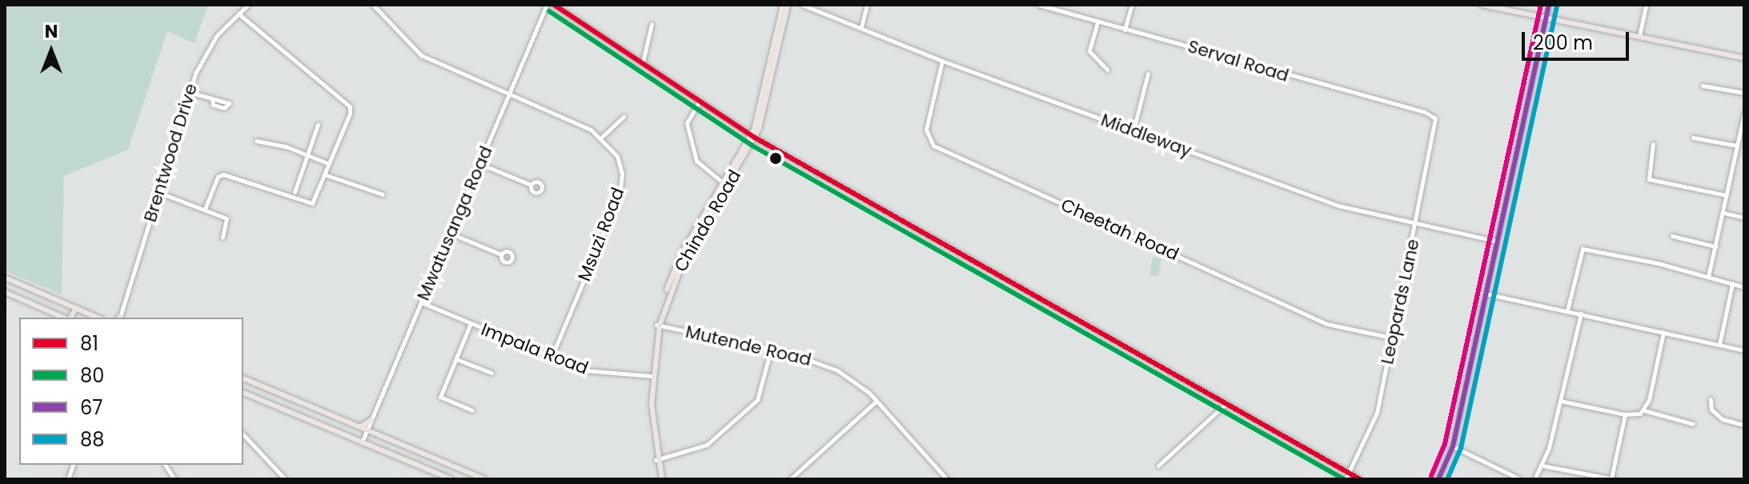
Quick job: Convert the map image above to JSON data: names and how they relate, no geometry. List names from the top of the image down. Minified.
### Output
{"streets":{"main road":["Chindo Road"],"street":["Serval Road","Middleway","Brentwood Drive","Mwatusanga Road","Cheetah Road","Msuzi Road","Leopards Lane","Mutende Road","Impala Road"]},"crossings":[["Serval Road","Leopards Lane"],["Middleway","Cheetah Road"],["Middleway","Leopards Lane"],["Chindo Road","Mutende Road"],["Chindo Road","Impala Road"],["Mwatusanga Road","Impala Road"],["Cheetah Road","Leopards Lane"],["Msuzi Road","Impala Road"]],"lines":["transit line 81","transit line 67","transit line 88","transit line 80"],"legend":["81","80","67","88"],"scale_bar":"200 m","north":"top"}
